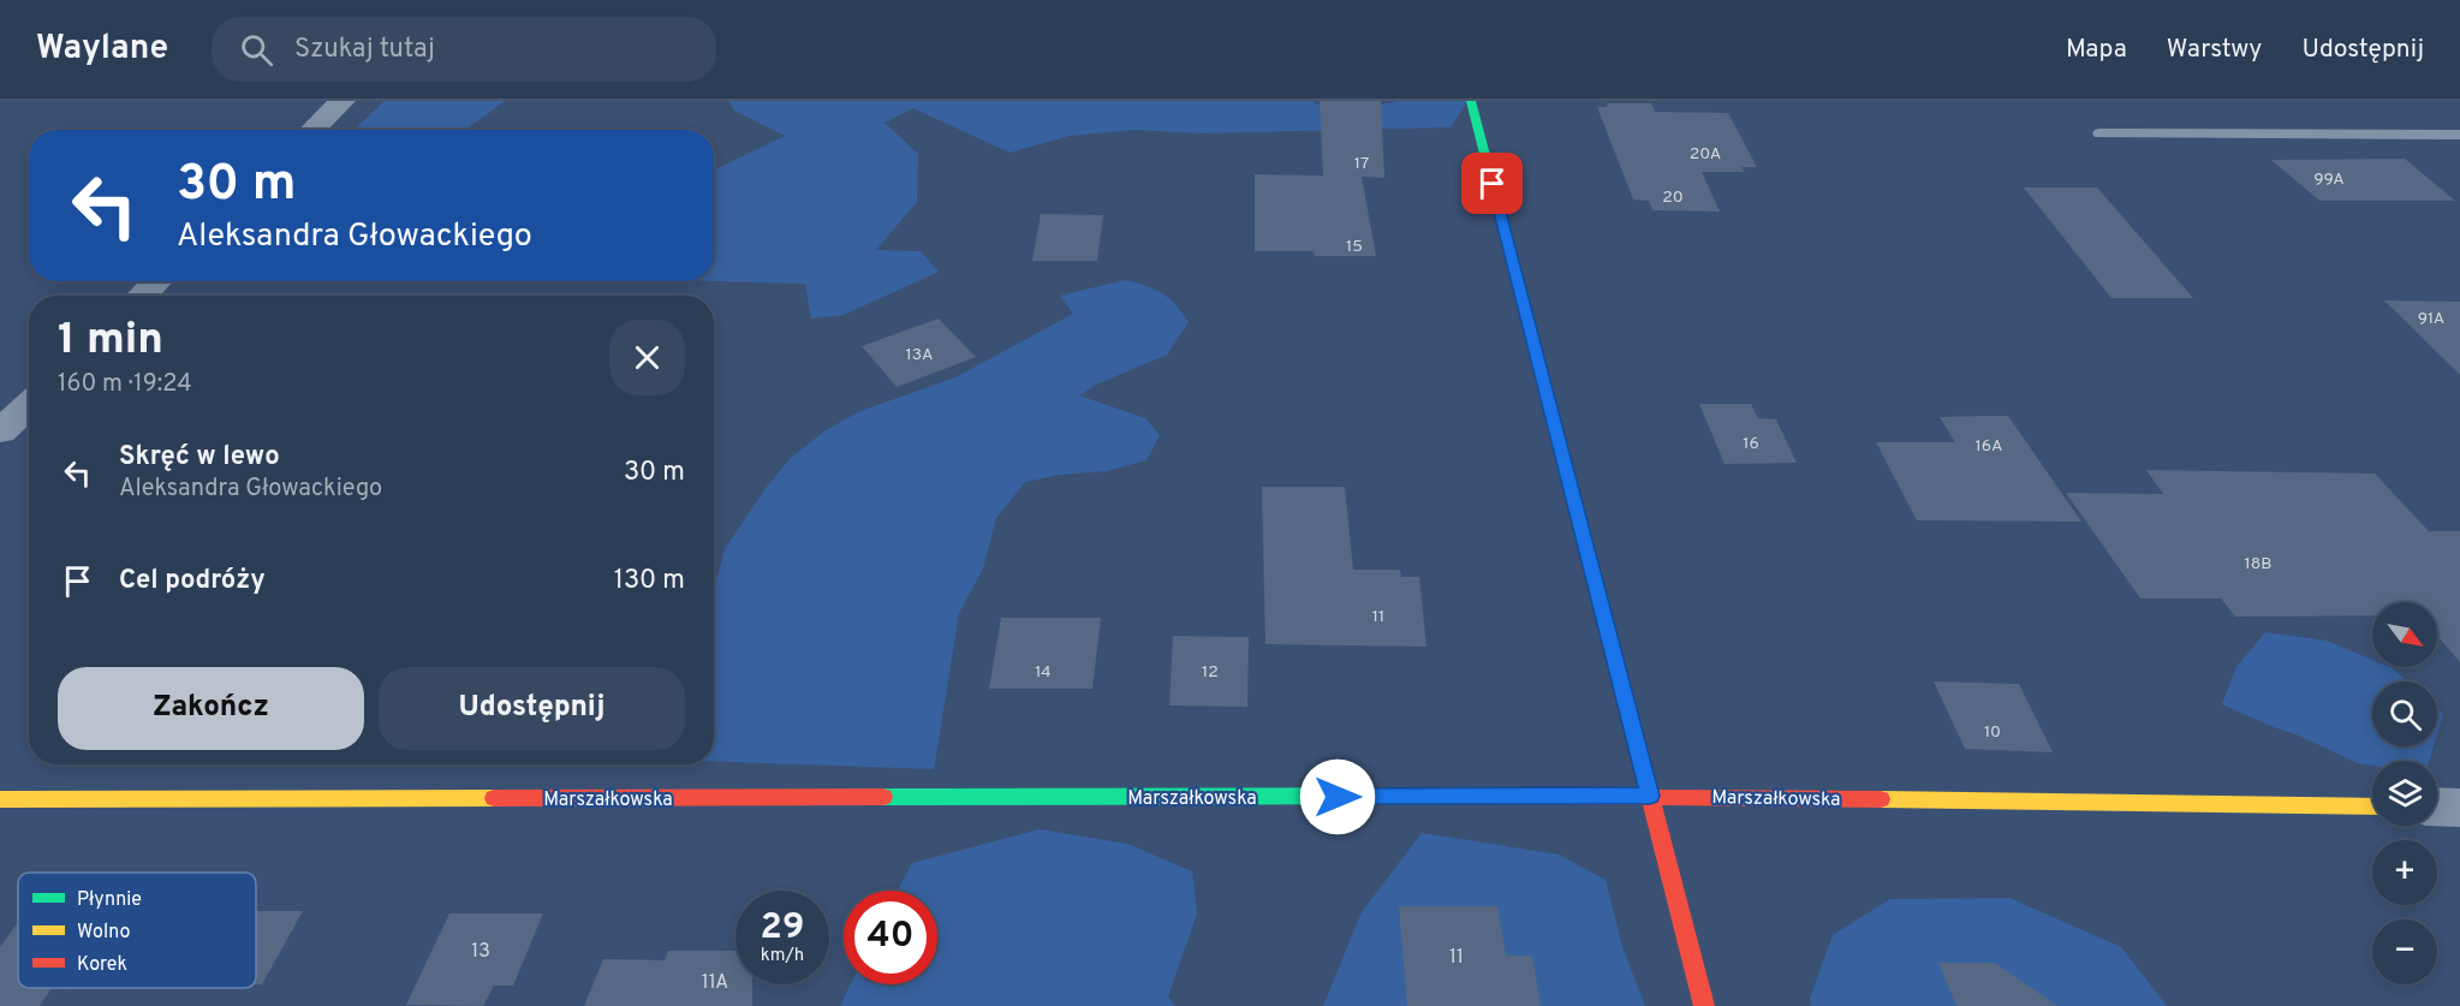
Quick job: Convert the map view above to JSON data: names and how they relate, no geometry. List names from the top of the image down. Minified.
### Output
{"streets":{"street":["Marszałkowska"]},"house_numbers":["20A","17","99A","20","15","91A","13A","16","16A","18B","11","14","12","10","13","11","11A"],"legend":["Płynnie","Wolno","Korek"],"north":"bottom right","page":{"header":"Waylane","search":"Szukaj tutaj","nav":["Mapa","Warstwy","Udostępnij"],"turn":["30 m","Aleksandra Głowackiego"],"heading":["1 min","160 m · 19:24"],"list":[{"name":"Skręć w lewo","note":"Aleksandra Głowackiego","value":"30 m"},{"name":"Cel podróży","value":"130 m"}],"map_buttons":["+","−"],"buttons":["Zakończ","Udostępnij"],"speed":"29 km/h","limit":"40"}}
